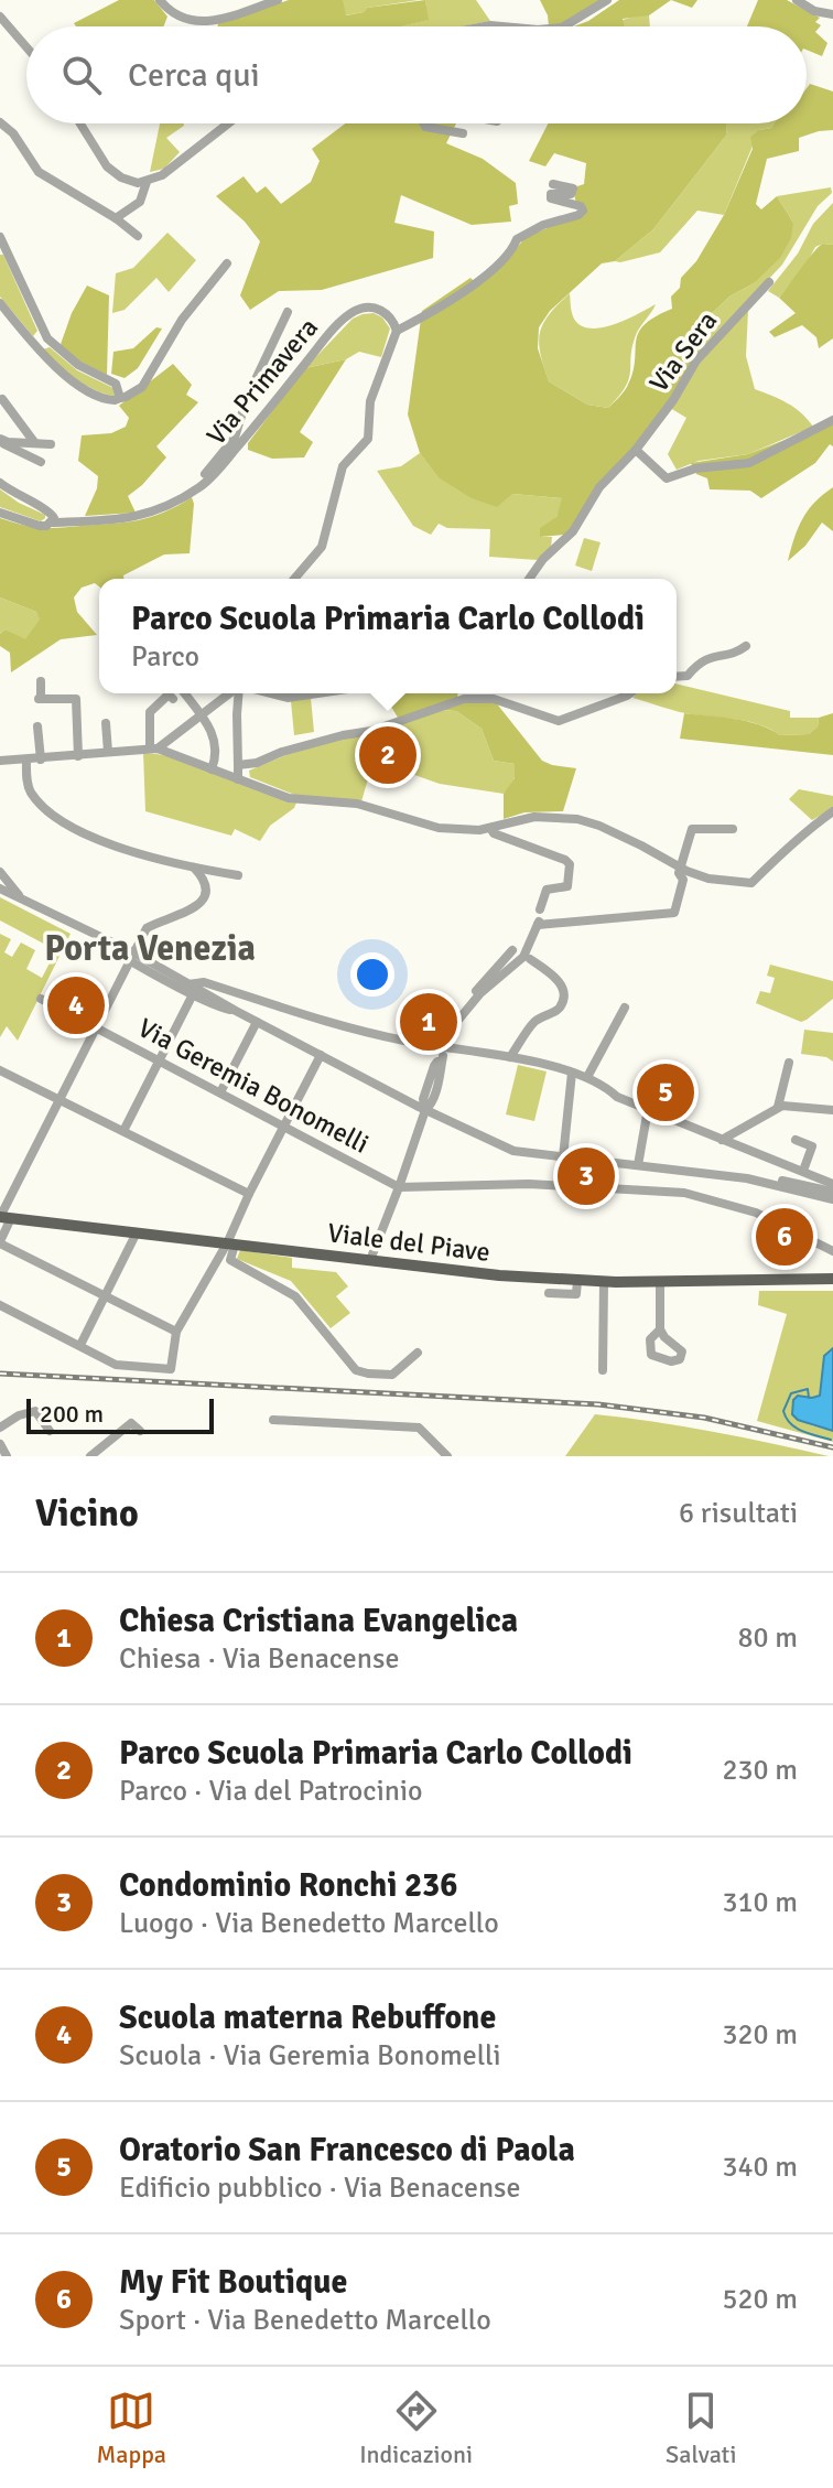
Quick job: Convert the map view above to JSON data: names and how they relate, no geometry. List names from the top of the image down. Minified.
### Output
{"streets":{"main road":["Viale del Piave"],"street":["Via Sera","Via Primavera","Via Geremia Bonomelli"]},"districts":["Porta Venezia"],"scale_bar":"200 m","page":{"search":"Cerca qui","popup":["Parco Scuola Primaria Carlo Collodi","Parco"],"pins":["2","4","1","5","3","6"],"scale":"200 m","heading":["Vicino","6 risultati"],"list":[{"mark":"1","name":"Chiesa Cristiana Evangelica","note":"Chiesa · Via Benacense","value":"80 m"},{"mark":"2","name":"Parco Scuola Primaria Carlo Collodi","note":"Parco · Via del Patrocinio","value":"230 m"},{"mark":"3","name":"Condominio Ronchi 236","note":"Luogo · Via Benedetto Marcello","value":"310 m"},{"mark":"4","name":"Scuola materna Rebuffone","note":"Scuola · Via Geremia Bonomelli","value":"320 m"},{"mark":"5","name":"Oratorio San Francesco di Paola","note":"Edificio pubblico · Via Benacense","value":"340 m"},{"mark":"6","name":"My Fit Boutique","note":"Sport · Via Benedetto Marcello","value":"520 m"}],"nav":["Mappa","Indicazioni","Salvati"]}}
